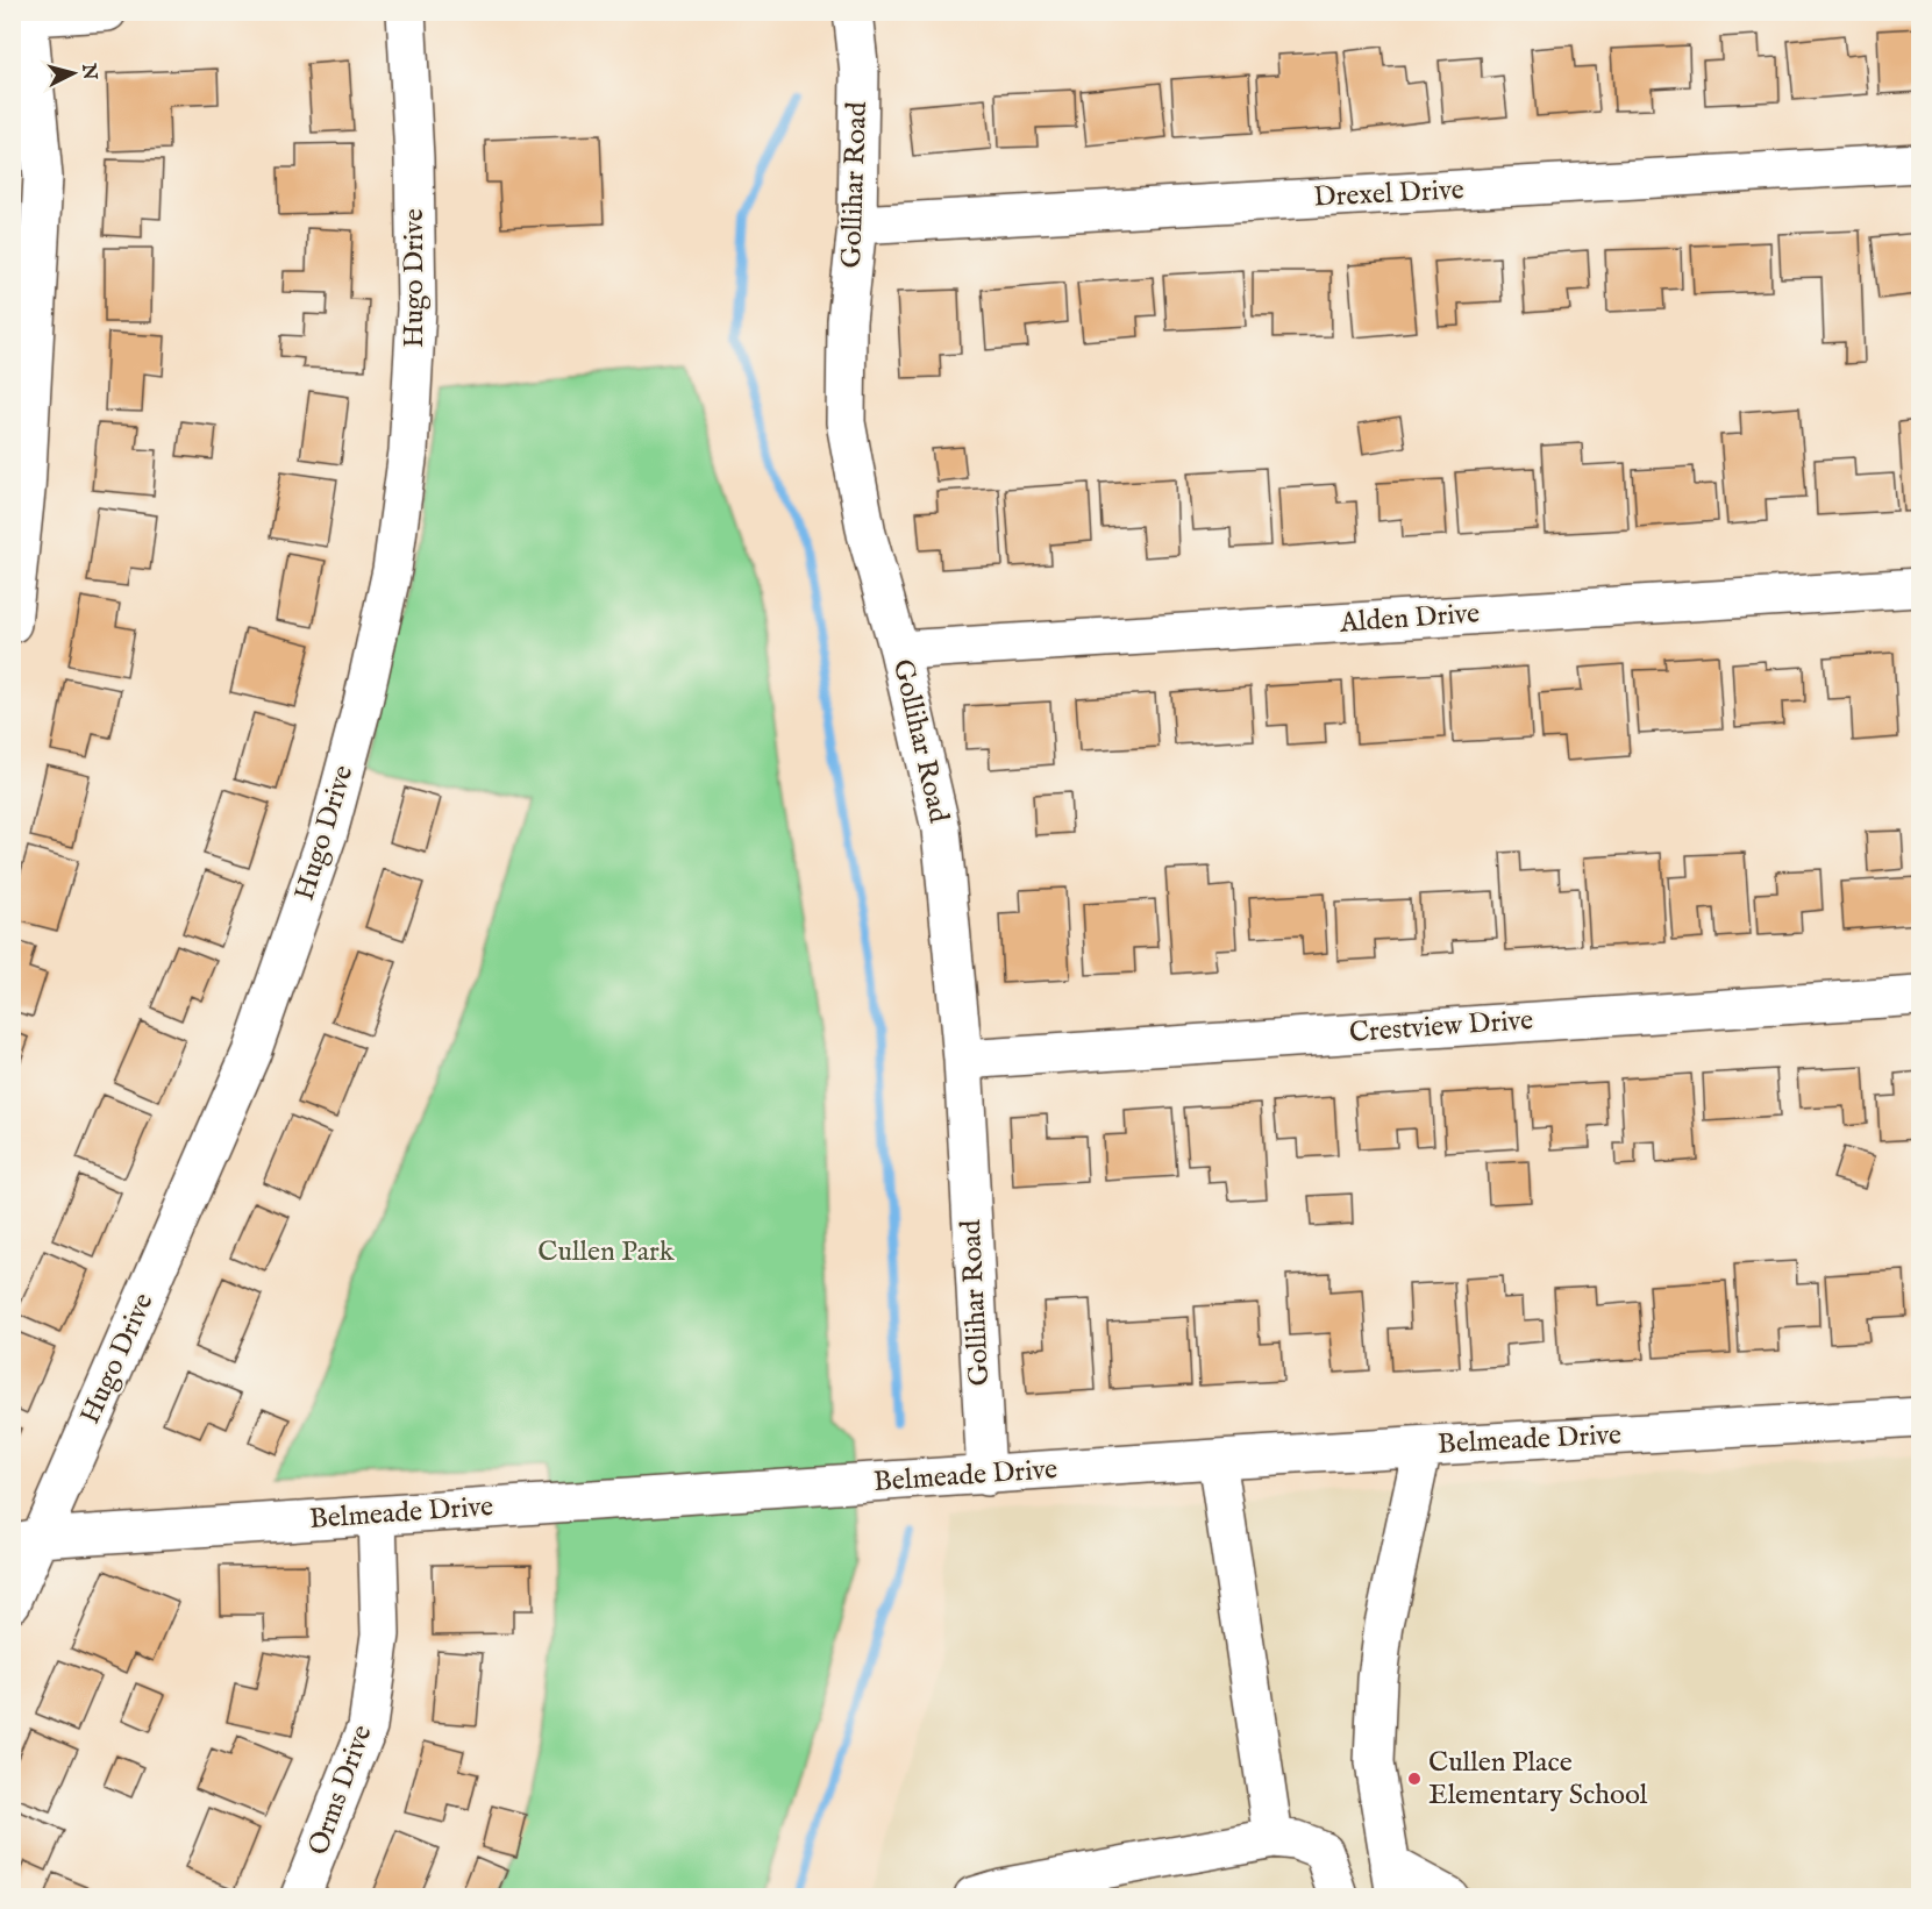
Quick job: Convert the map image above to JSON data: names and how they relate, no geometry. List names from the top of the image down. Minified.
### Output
{"streets":{"street":["Gollihar Road","Drexel Drive","Hugo Drive","Alden Drive","Crestview Drive","Belmeade Drive","Orms Drive"]},"crossings":[["Gollihar Road","Drexel Drive"],["Gollihar Road","Alden Drive"],["Gollihar Road","Crestview Drive"],["Gollihar Road","Belmeade Drive"],["Hugo Drive","Belmeade Drive"],["Belmeade Drive","Orms Drive"]],"parks":["Cullen Park"],"places":["Cullen Place Elementary School"],"north":"right"}
